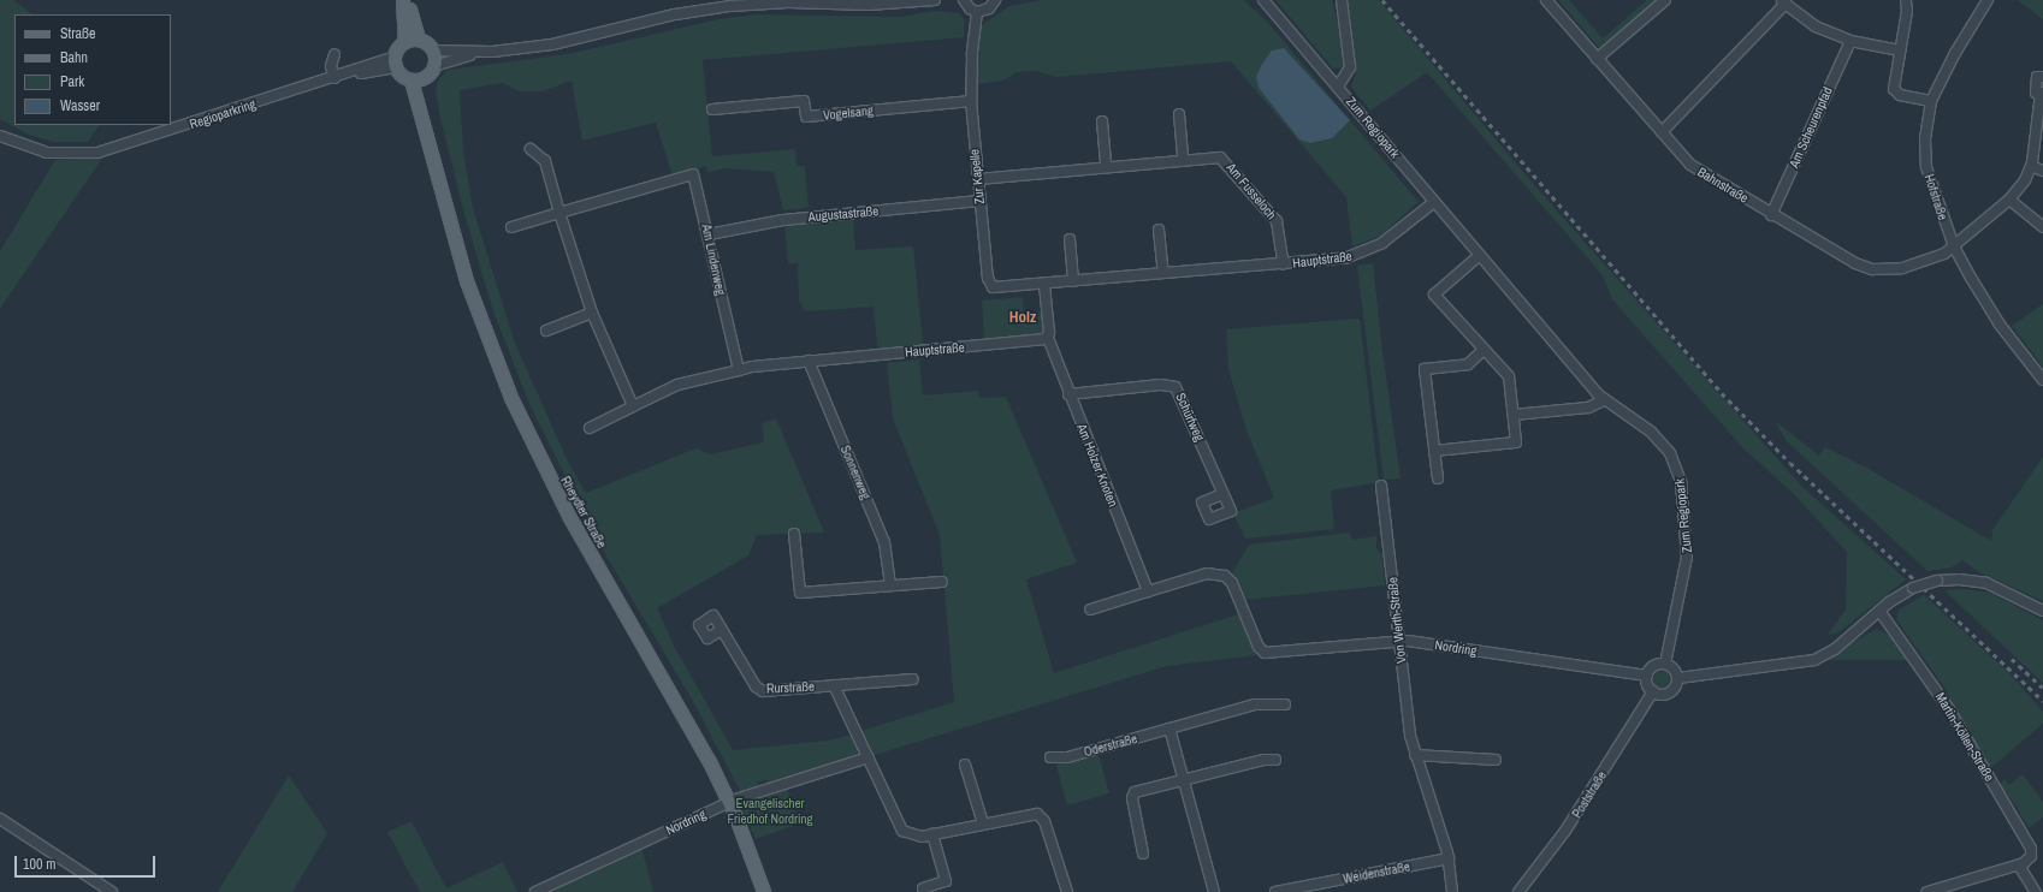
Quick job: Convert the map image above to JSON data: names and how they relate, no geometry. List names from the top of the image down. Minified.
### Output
{"streets":{"main road":["Rheydter Straße"],"street":["Vogelsang","Regioparkring","Zum Regiopark","Am Scheurenpfad","Zur Kapelle","Bahnstraße","Am Fusseloch","Hofstraße","Augustastraße","Am Lindenweg","Hauptstraße","Schürfweg","Am Holzer Knoten","Sonnenweg","Von Werth-Straße","Nordring","Rurstraße","Martin-Köllen-Straße","Oderstraße","Poststraße","Weidenstraße"]},"crossings":[["Vogelsang","Zur Kapelle"],["Regioparkring","Rheydter Straße"],["Zum Regiopark","Hauptstraße"],["Zum Regiopark","Nordring"],["Zum Regiopark","Poststraße"],["Am Scheurenpfad","Bahnstraße"],["Zur Kapelle","Am Fusseloch"],["Zur Kapelle","Augustastraße"],["Zur Kapelle","Hauptstraße"],["Bahnstraße","Hofstraße"],["Am Fusseloch","Hauptstraße"],["Augustastraße","Am Lindenweg"],["Am Lindenweg","Hauptstraße"],["Hauptstraße","Am Holzer Knoten"],["Hauptstraße","Sonnenweg"],["Schürfweg","Am Holzer Knoten"],["Am Holzer Knoten","Nordring"],["Rheydter Straße","Nordring"],["Von Werth-Straße","Nordring"],["Von Werth-Straße","Weidenstraße"],["Nordring","Rurstraße"],["Nordring","Poststraße"]],"districts":["Holz"],"parks":["Evangelischer Friedhof Nordring"],"legend":["Straße","Bahn","Park","Wasser"],"scale_bar":"100 m"}
